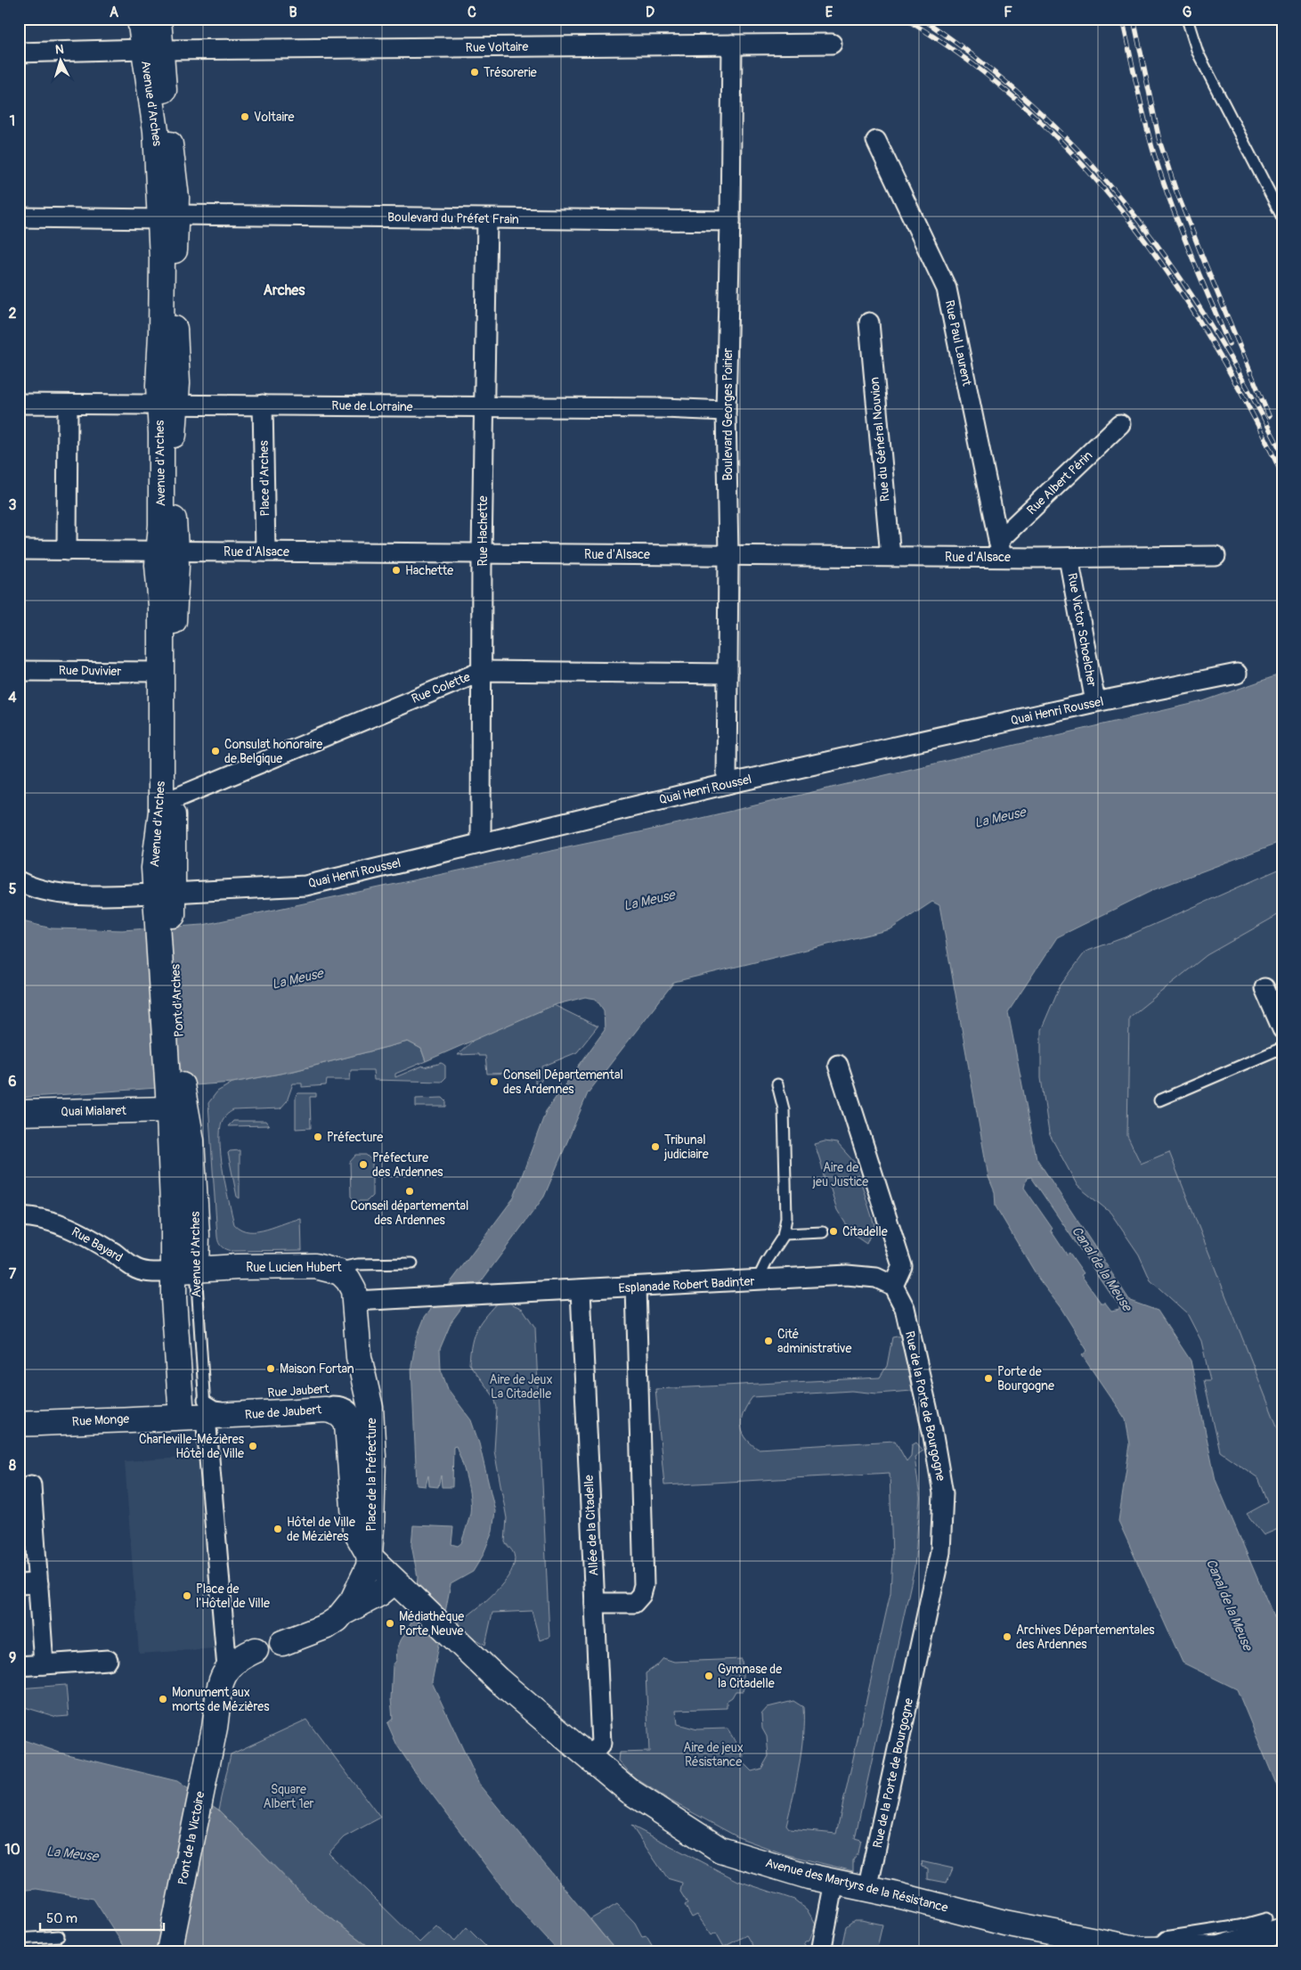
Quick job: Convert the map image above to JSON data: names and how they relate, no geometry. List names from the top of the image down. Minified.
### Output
{"streets":{"main road":["Avenue d'Arches","Pont d'Arches","Quai Mialaret","Rue Lucien Hubert","Rue de Jaubert","Rue Monge","Place de la Préfecture","Pont de la Victoire","Avenue des Martyrs de la Résistance"],"street":["Rue Voltaire","Boulevard du Préfet Frain","Rue Paul Laurent","Rue de Lorraine","Boulevard Georges Poirier","Rue du Général Nouvion","Place d'Arches","Rue Albert Périn","Rue Hachette","Rue d'Alsace","Rue Victor Schoelcher","Rue Duvivier","Rue Colette","Quai Henri Roussel","Rue Bayard","Esplanade Robert Badinter","Rue de la Porte de Bourgogne","Allée de la Citadelle"],"lane":["Rue Jaubert"]},"crossings":[["Rue Voltaire","Avenue d'Arches"],["Rue Voltaire","Boulevard Georges Poirier"],["Avenue d'Arches","Boulevard du Préfet Frain"],["Avenue d'Arches","Rue de Lorraine"],["Avenue d'Arches","Rue d'Alsace"],["Avenue d'Arches","Rue Duvivier"],["Avenue d'Arches","Rue Colette"],["Avenue d'Arches","Quai Henri Roussel"],["Avenue d'Arches","Pont d'Arches"],["Avenue d'Arches","Quai Mialaret"],["Avenue d'Arches","Rue Bayard"],["Avenue d'Arches","Rue Lucien Hubert"],["Avenue d'Arches","Rue Jaubert"],["Avenue d'Arches","Rue de Jaubert"],["Avenue d'Arches","Rue Monge"],["Boulevard du Préfet Frain","Boulevard Georges Poirier"],["Boulevard du Préfet Frain","Rue Hachette"],["Rue Paul Laurent","Rue Albert Périn"],["Rue Paul Laurent","Rue d'Alsace"],["Rue de Lorraine","Boulevard Georges Poirier"],["Rue de Lorraine","Place d'Arches"],["Rue de Lorraine","Rue Hachette"],["Boulevard Georges Poirier","Rue d'Alsace"],["Boulevard Georges Poirier","Rue Colette"],["Boulevard Georges Poirier","Quai Henri Roussel"],["Rue du Général Nouvion","Rue d'Alsace"],["Place d'Arches","Rue d'Alsace"],["Rue Albert Périn","Rue d'Alsace"],["Rue Hachette","Rue d'Alsace"],["Rue Hachette","Rue Colette"],["Rue Hachette","Quai Henri Roussel"],["Rue d'Alsace","Rue Victor Schoelcher"],["Rue Victor Schoelcher","Quai Henri Roussel"],["Quai Henri Roussel","Pont d'Arches"],["Pont d'Arches","Quai Mialaret"],["Rue Bayard","Rue Lucien Hubert"],["Rue Lucien Hubert","Place de la Préfecture"],["Esplanade Robert Badinter","Rue de la Porte de Bourgogne"],["Esplanade Robert Badinter","Place de la Préfecture"],["Esplanade Robert Badinter","Allée de la Citadelle"],["Rue Jaubert","Rue de Jaubert"],["Rue de la Porte de Bourgogne","Avenue des Martyrs de la Résistance"],["Rue de Jaubert","Rue Monge"],["Rue de Jaubert","Place de la Préfecture"],["Place de la Préfecture","Avenue des Martyrs de la Résistance"],["Allée de la Citadelle","Avenue des Martyrs de la Résistance"]],"districts":["Arches"],"water":["La Meuse","Canal de la Meuse"],"parks":["Aire de jeu Justice","Aire de Jeux La Citadelle","Aire de jeux Résistance","Square Albert 1er"],"places":["Trésorerie","Voltaire","Hachette","Consulat honoraire de Belgique","Conseil Départemental des Ardennes","Préfecture","Tribunal judiciaire","Préfecture des Ardennes","Conseil départemental des Ardennes","Citadelle","Cité administrative","Maison Fortan","Porte de Bourgogne","Charleville-Mézières Hôtel de Ville","Hôtel de Ville de Mézières","Place de l'Hôtel de Ville","Médiathèque Porte Neuve","Archives Départementales des Ardennes","Gymnase de la Citadelle","Monument aux morts de Mézières"],"scale_bar":"50 m","north":"top","grid":{"columns":["A","B","C","D","E","F","G"],"rows":["1","2","3","4","5","6","7","8","9","10"]}}
